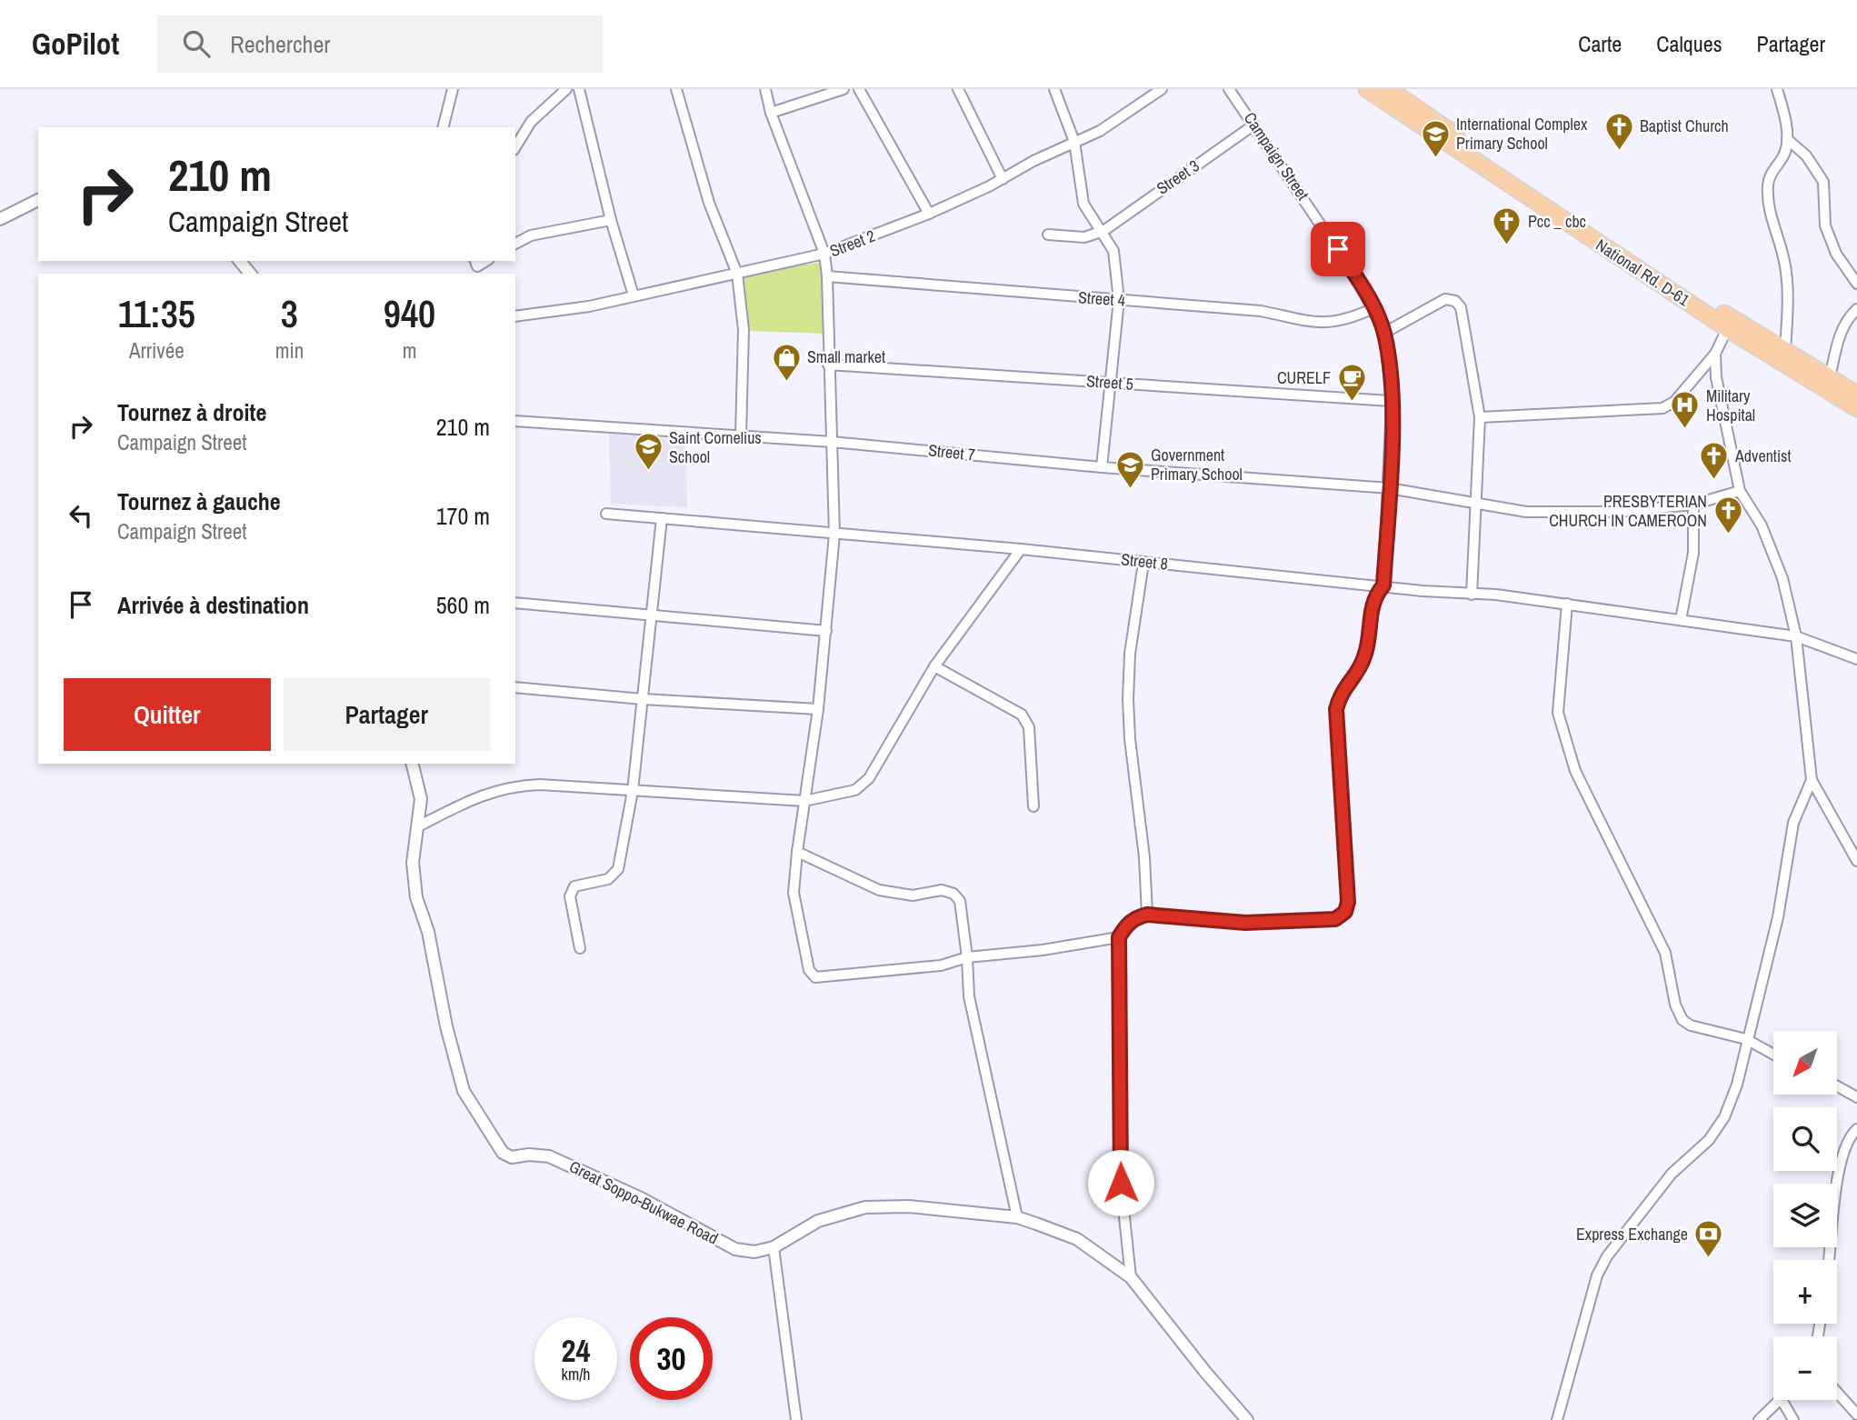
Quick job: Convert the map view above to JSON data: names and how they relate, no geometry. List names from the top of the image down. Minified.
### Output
{"streets":{"highway":["National Rd. D-61"],"street":["Campaign Street","Street 3","Street 2","Street 4","Street 5","Street 7","Street 8","Great Soppo-Bukwae Road"]},"crossings":[["Campaign Street","Street 3"],["Campaign Street","Street 4"],["Campaign Street","Street 5"],["Campaign Street","Street 7"],["Campaign Street","Street 8"]],"places":{"church":["Baptist Church","Pcc _ cbc","Adventist","PRESBYTERIAN CHURCH IN CAMEROON"],"school or university":["International Complex Primary School","Saint Cornelius School","Government Primary School"],"shop":["Small market"],"cafe":["CURELF"],"hospital":["Military Hospital"],"bank":["Express Exchange"]},"north":"bottom left","page":{"header":"GoPilot","search":"Rechercher","nav":["Carte","Calques","Partager"],"turn":["210 m","Campaign Street"],"eta":["11:35","Arrivée","3","min","940","m"],"list":[{"name":"Tournez à droite","note":"Campaign Street","value":"210 m"},{"name":"Tournez à gauche","note":"Campaign Street","value":"170 m"},{"name":"Arrivée à destination","value":"560 m"}],"buttons":["Quitter","Partager"],"map_buttons":["+","−"],"speed":"24 km/h","limit":"30"}}
